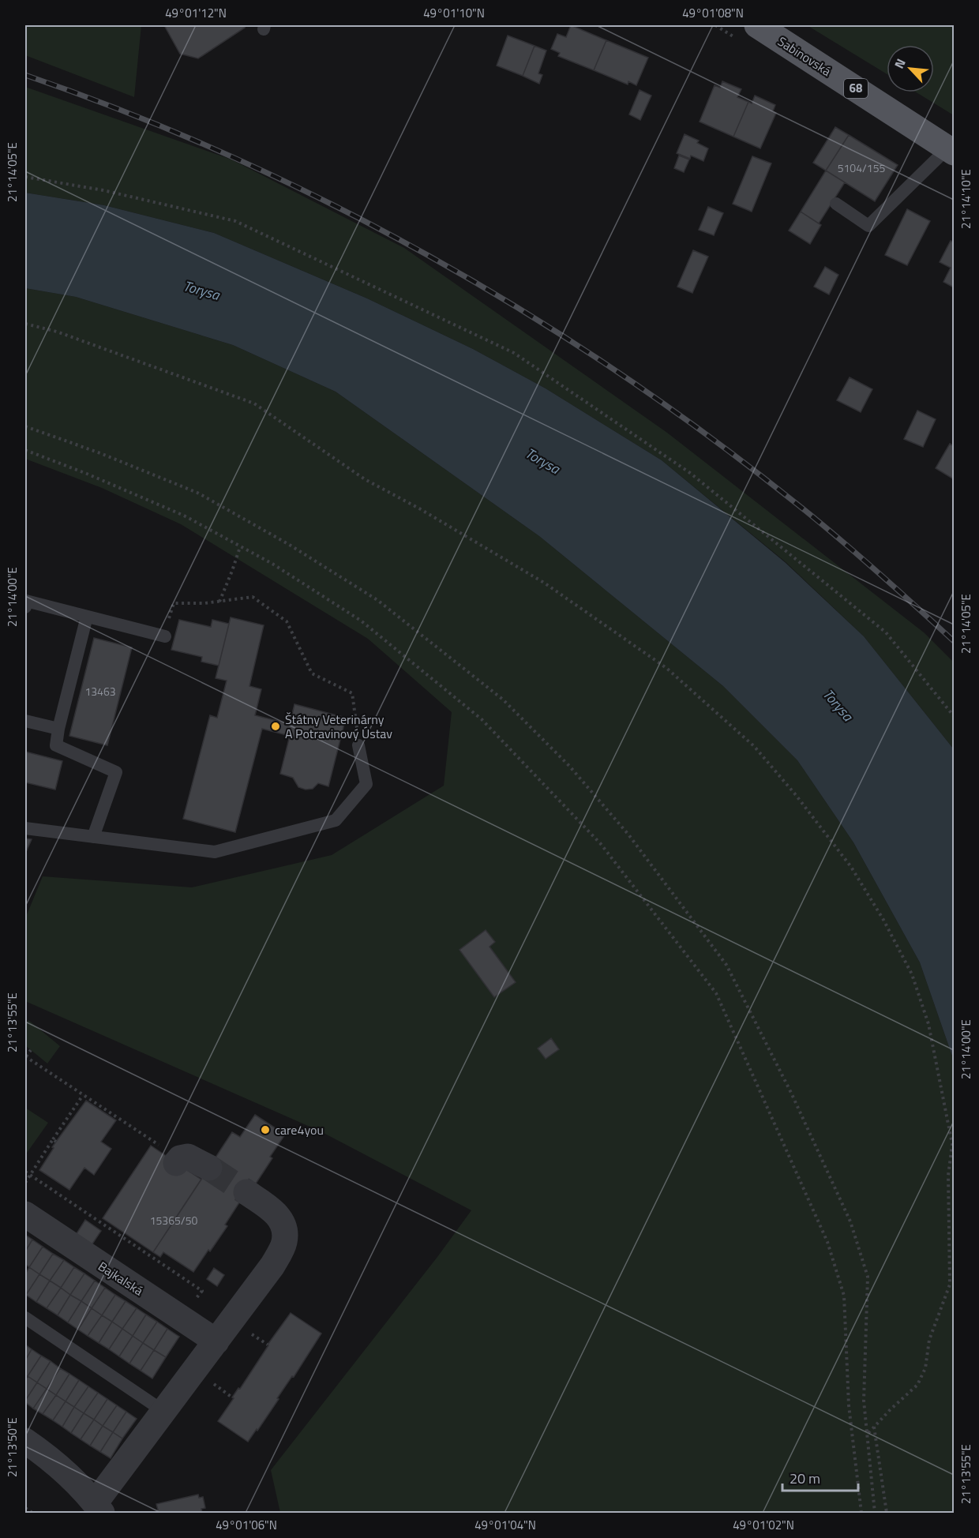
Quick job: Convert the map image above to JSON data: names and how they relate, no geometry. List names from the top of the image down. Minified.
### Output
{"streets":{"main road":["Sabinovská","68"],"street":["Bajkalská"]},"water":["Torysa"],"places":["Štátny Veterinárny A Potravinový Ústav","care4you"],"house_numbers":["5104/155","13463","15365/50"],"scale_bar":"20 m","north":"top left","coordinates":["49°01'12\"N","49°01'10\"N","49°01'08\"N","21°14'05\"E","21°14'10\"E","21°14'00\"E","21°13'55\"E","21°13'50\"E","49°01'06\"N","49°01'04\"N","49°01'02\"N"]}
